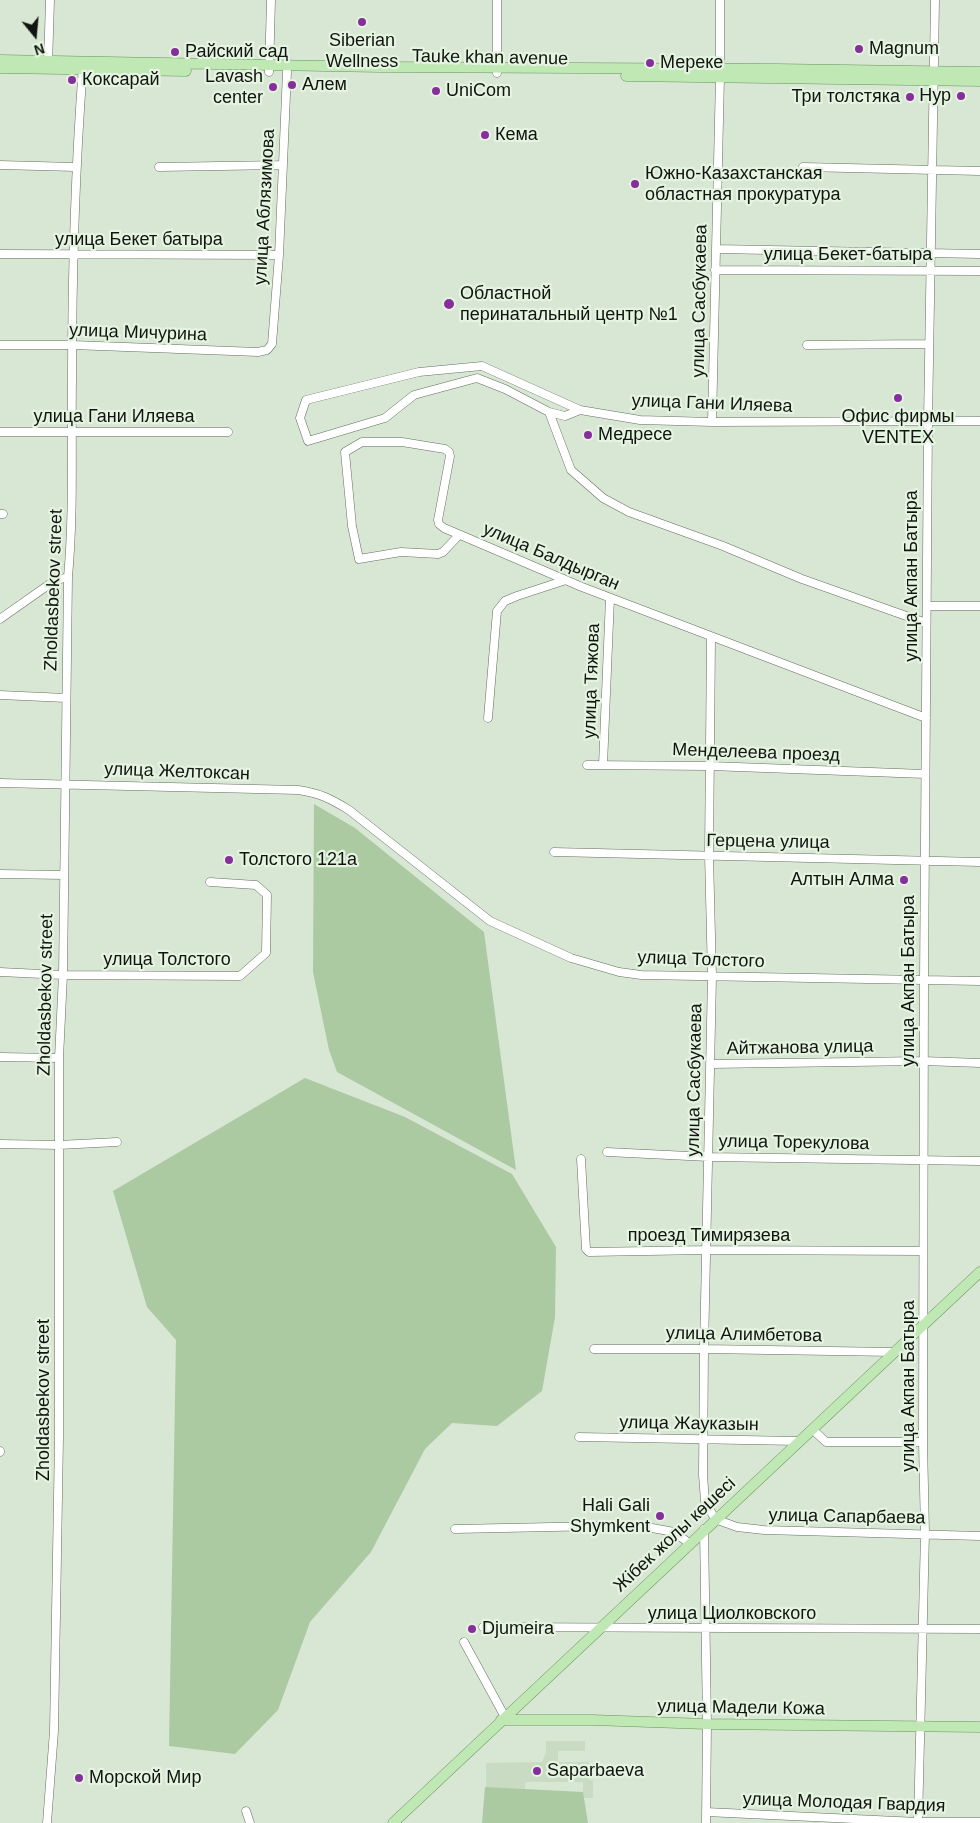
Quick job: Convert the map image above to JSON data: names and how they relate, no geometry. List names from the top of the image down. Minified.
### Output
{"streets":{"main road":["Tauke khan avenue","Жібек жолы көшесі","улица Мадели Кожа"],"street":["улица Аблязимова","улица Бекет батыра","улица Бекет-батыра","улица Сасбукаева","улица Мичурина","улица Гани Иляева","улица Балдырган","улица Акпан Батыра","Zholdasbekov street","улица Тяжова","Менделеева проезд","улица Желтоксан","Герцена улица","улица Толстого","Айтжанова улица","улица Торекулова","проезд Тимирязева","улица Алимбетова","улица Жауказын","улица Сапарбаева","улица Циолковского","улица Молодая Гвардия"]},"crossings":[["Tauke khan avenue","улица Аблязимова"],["Tauke khan avenue","улица Сасбукаева"],["Tauke khan avenue","улица Акпан Батыра"],["Tauke khan avenue","Zholdasbekov street"],["улица Аблязимова","улица Бекет батыра"],["улица Аблязимова","улица Мичурина"],["улица Бекет батыра","Zholdasbekov street"],["улица Бекет-батыра","улица Сасбукаева"],["улица Бекет-батыра","улица Акпан Батыра"],["улица Сасбукаева","улица Гани Иляева"],["улица Сасбукаева","улица Балдырган"],["улица Сасбукаева","Менделеева проезд"],["улица Сасбукаева","Герцена улица"],["улица Сасбукаева","улица Толстого"],["улица Сасбукаева","Айтжанова улица"],["улица Сасбукаева","улица Торекулова"],["улица Сасбукаева","проезд Тимирязева"],["улица Сасбукаева","улица Алимбетова"],["улица Сасбукаева","улица Жауказын"],["улица Сасбукаева","улица Сапарбаева"],["улица Сасбукаева","Жібек жолы көшесі"],["улица Мичурина","Zholdasbekov street"],["улица Гани Иляева","улица Акпан Батыра"],["улица Гани Иляева","Zholdasbekov street"],["улица Балдырган","улица Акпан Батыра"],["улица Балдырган","улица Тяжова"],["улица Акпан Батыра","Менделеева проезд"],["улица Акпан Батыра","Герцена улица"],["улица Акпан Батыра","улица Толстого"],["улица Акпан Батыра","Айтжанова улица"],["улица Акпан Батыра","улица Торекулова"],["улица Акпан Батыра","проезд Тимирязева"],["улица Акпан Батыра","улица Сапарбаева"],["улица Акпан Батыра","Жібек жолы көшесі"],["улица Акпан Батыра","улица Циолковского"],["улица Акпан Батыра","улица Мадели Кожа"],["улица Акпан Батыра","улица Молодая Гвардия"],["Zholdasbekov street","улица Желтоксан"],["Zholdasbekov street","улица Толстого"],["улица Тяжова","Менделеева проезд"],["улица Желтоксан","улица Толстого"],["улица Алимбетова","Жібек жолы көшесі"],["улица Жауказын","Жібек жолы көшесі"],["улица Сапарбаева","Жібек жолы көшесі"],["Жібек жолы көшесі","улица Циолковского"],["Жібек жолы көшесі","улица Мадели Кожа"]],"places":["Siberian Wellness","Magnum","Райский сад","Мереке","Коксарай","Алем","Lavash center","UniCom","Нур","Три толстяка","Кема","Южно-Казахстанская областная прокуратура","Областной перинатальный центр №1","Офис фирмы VENTEX","Медресе","Толстого 121а","Алтын Алма","Hali Gali Shymkent","Djumeira","Saparbaeva","Морской Мир"],"north":"bottom"}
